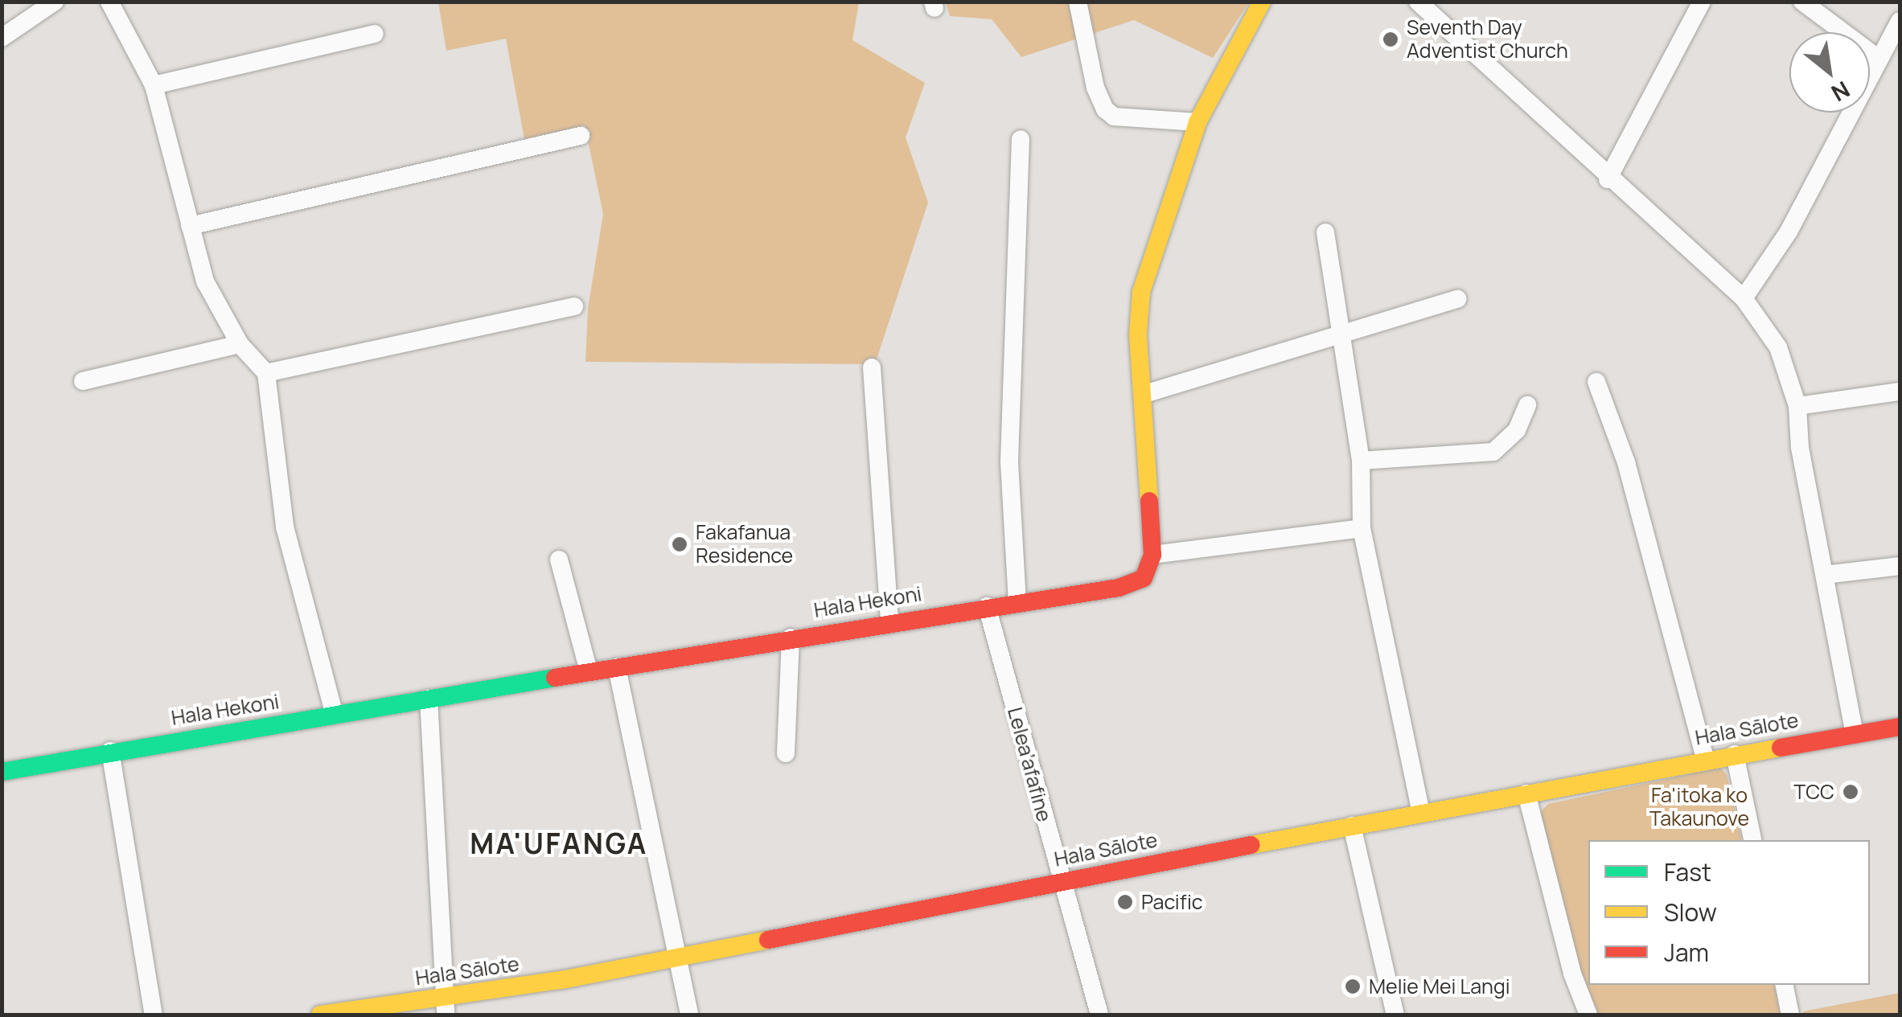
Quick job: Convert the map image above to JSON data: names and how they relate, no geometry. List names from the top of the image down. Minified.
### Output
{"streets":{"street":["Hala Hekoni","Hala Sālote","Lelea’afafine"]},"crossings":[["Hala Hekoni","Lelea’afafine"],["Hala Sālote","Lelea’afafine"]],"districts":["MA'UFANGA"],"parks":["Fa'itoka ko Takaunove"],"places":["Seventh Day Adventist Church","Fakafanua Residence","TCC","Pacific","Melie Mei Langi"],"legend":["Fast","Slow","Jam"],"north":"bottom right"}
